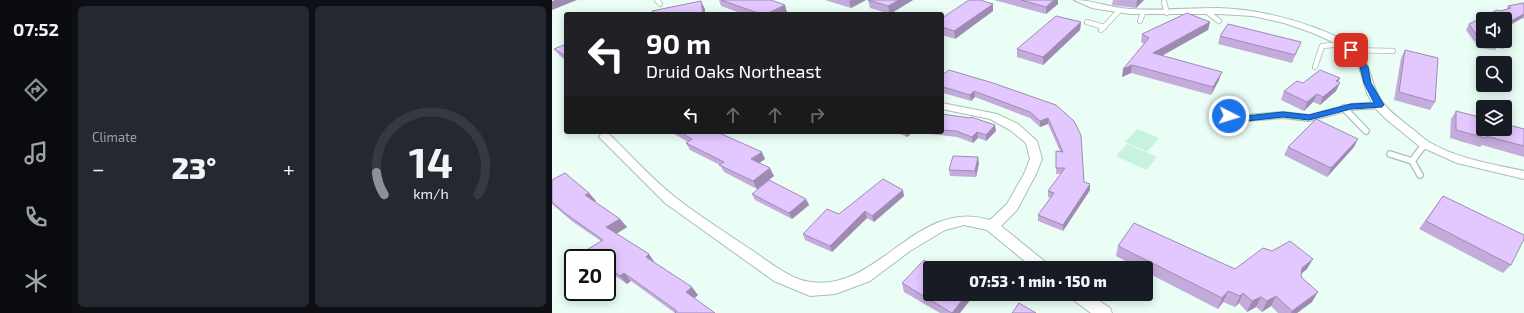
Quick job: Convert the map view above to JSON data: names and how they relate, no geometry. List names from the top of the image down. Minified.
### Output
{"page":{"tabs":"07:52","tile":"Climate","turn":["90 m","Druid Oaks Northeast"],"heat":["−","23°","+"],"limit":"20","trip":"07:53 · 1 min · 150 m","gauge":["14","km/h"]}}
